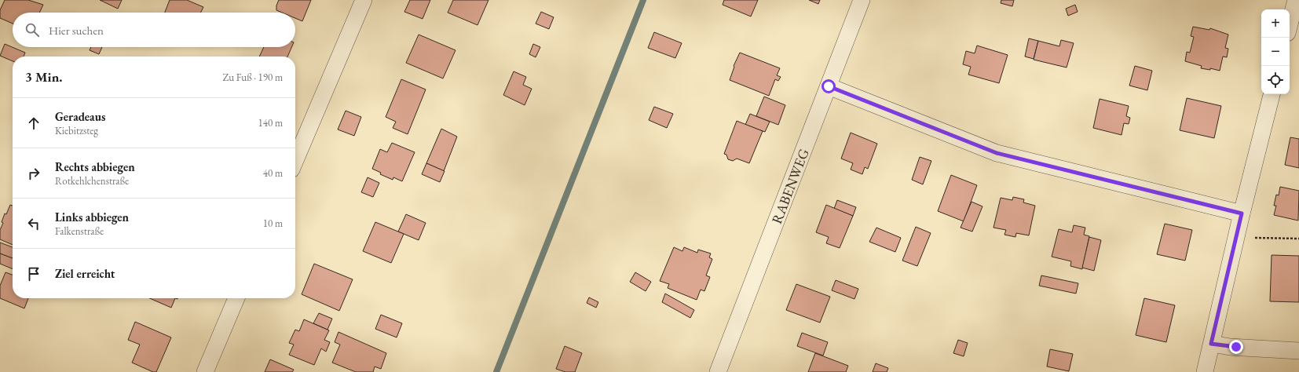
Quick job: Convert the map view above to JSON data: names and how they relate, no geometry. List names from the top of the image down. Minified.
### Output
{"streets":{"street":["RABENWEG"]},"page":{"map_buttons":["+","−"],"search":"Hier suchen","heading":["3 Min.","Zu Fuß · 190 m"],"list":[["Geradeaus","Kiebitzsteg","140 m"],["Rechts abbiegen","Rotkehlchenstraße","40 m"],["Links abbiegen","Falkenstraße","10 m"],"Ziel erreicht"]}}
